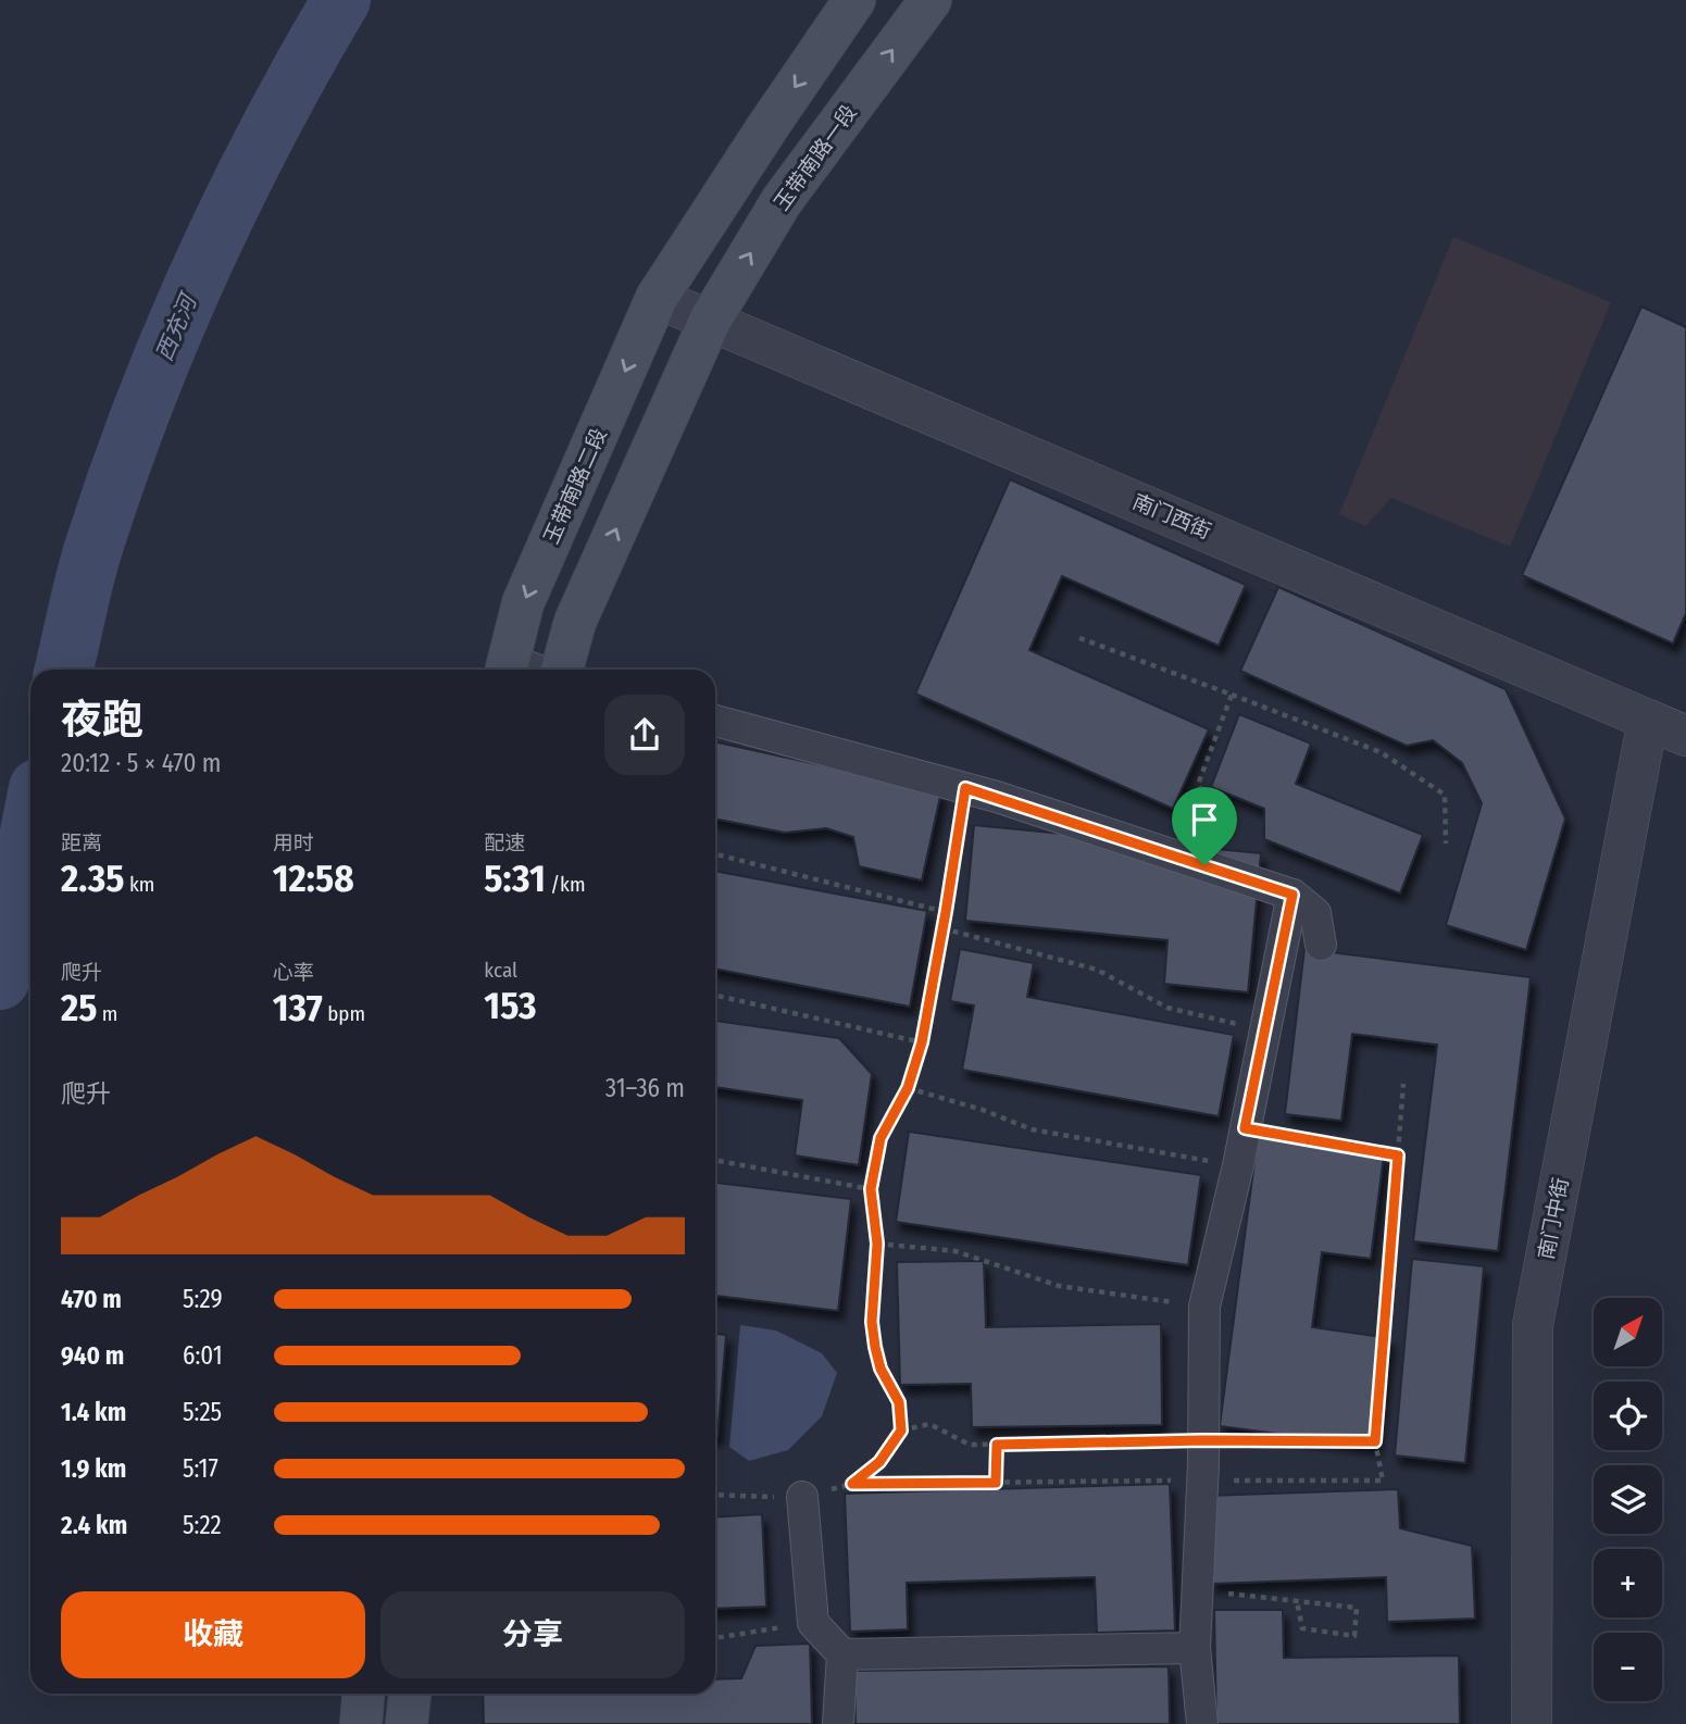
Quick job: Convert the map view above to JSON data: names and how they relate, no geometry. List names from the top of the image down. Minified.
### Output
{"streets":{"main road":["玉带南路一段","玉带南路二段"],"street":["南门西街","南门中街"]},"crossings":[["玉带南路一段","南门西街"],["玉带南路二段","南门西街"],["南门西街","南门中街"]],"water":["西充河"],"north":"top right","page":{"heading":["夜跑","20:12 · 5 × 470 m"],"stats":[["距离","2.35 km"],["用时","12:58"],["配速","5:31 /km"],["爬升","25 m"],["心率","137 bpm"],["kcal","153"]],"chart":["爬升","31–36 m"],"list":[{"name":"470 m","note":"5:29"},{"name":"940 m","note":"6:01"},{"name":"1.4 km","note":"5:25"},{"name":"1.9 km","note":"5:17"},{"name":"2.4 km","note":"5:22"}],"map_buttons":["+","−"],"buttons":["收藏","分享"]}}
